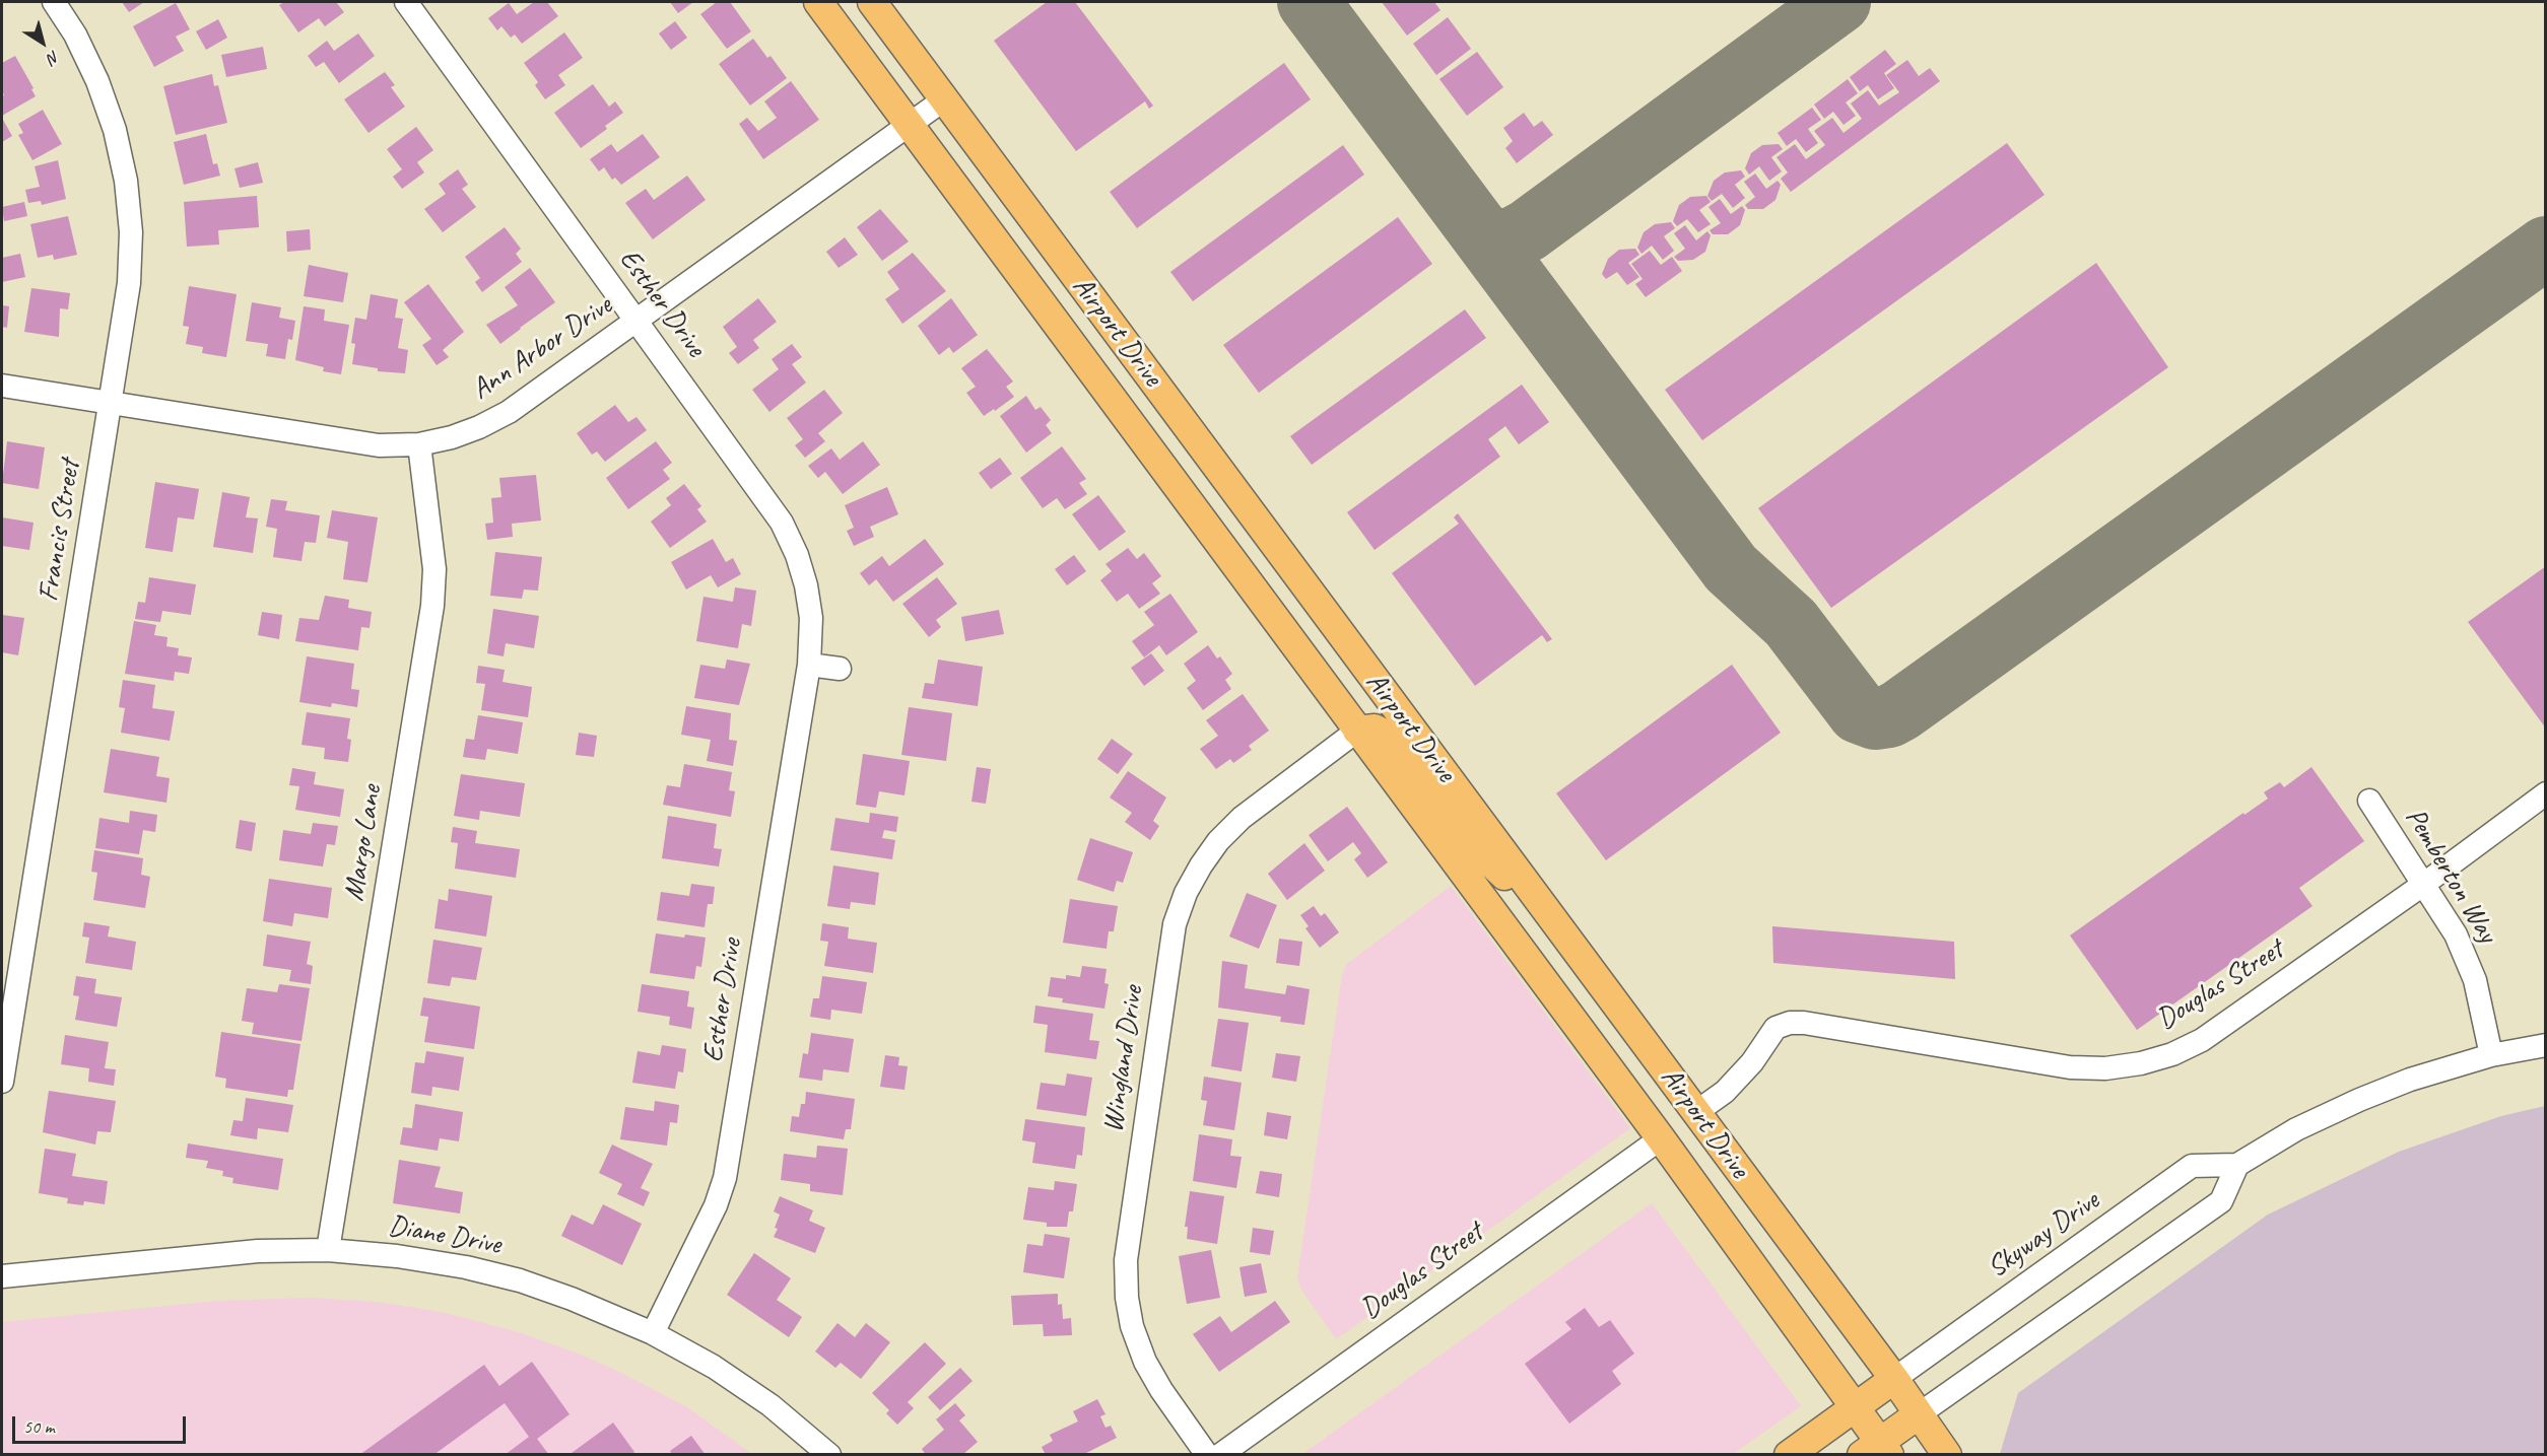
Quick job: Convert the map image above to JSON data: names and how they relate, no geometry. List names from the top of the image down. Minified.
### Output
{"streets":{"main road":["Airport Drive"],"street":["Esther Drive","Ann Arbor Drive","Francis Street","Margo Lane","Pemberton Way","Douglas Street","Wingland Drive","Skyway Drive","Diane Drive"]},"crossings":[["Esther Drive","Ann Arbor Drive"],["Esther Drive","Diane Drive"],["Airport Drive","Ann Arbor Drive"],["Airport Drive","Douglas Street"],["Airport Drive","Wingland Drive"],["Airport Drive","Skyway Drive"],["Ann Arbor Drive","Francis Street"],["Ann Arbor Drive","Margo Lane"],["Margo Lane","Diane Drive"],["Pemberton Way","Douglas Street"],["Pemberton Way","Skyway Drive"]],"scale_bar":"50 m","north":"bottom right"}
